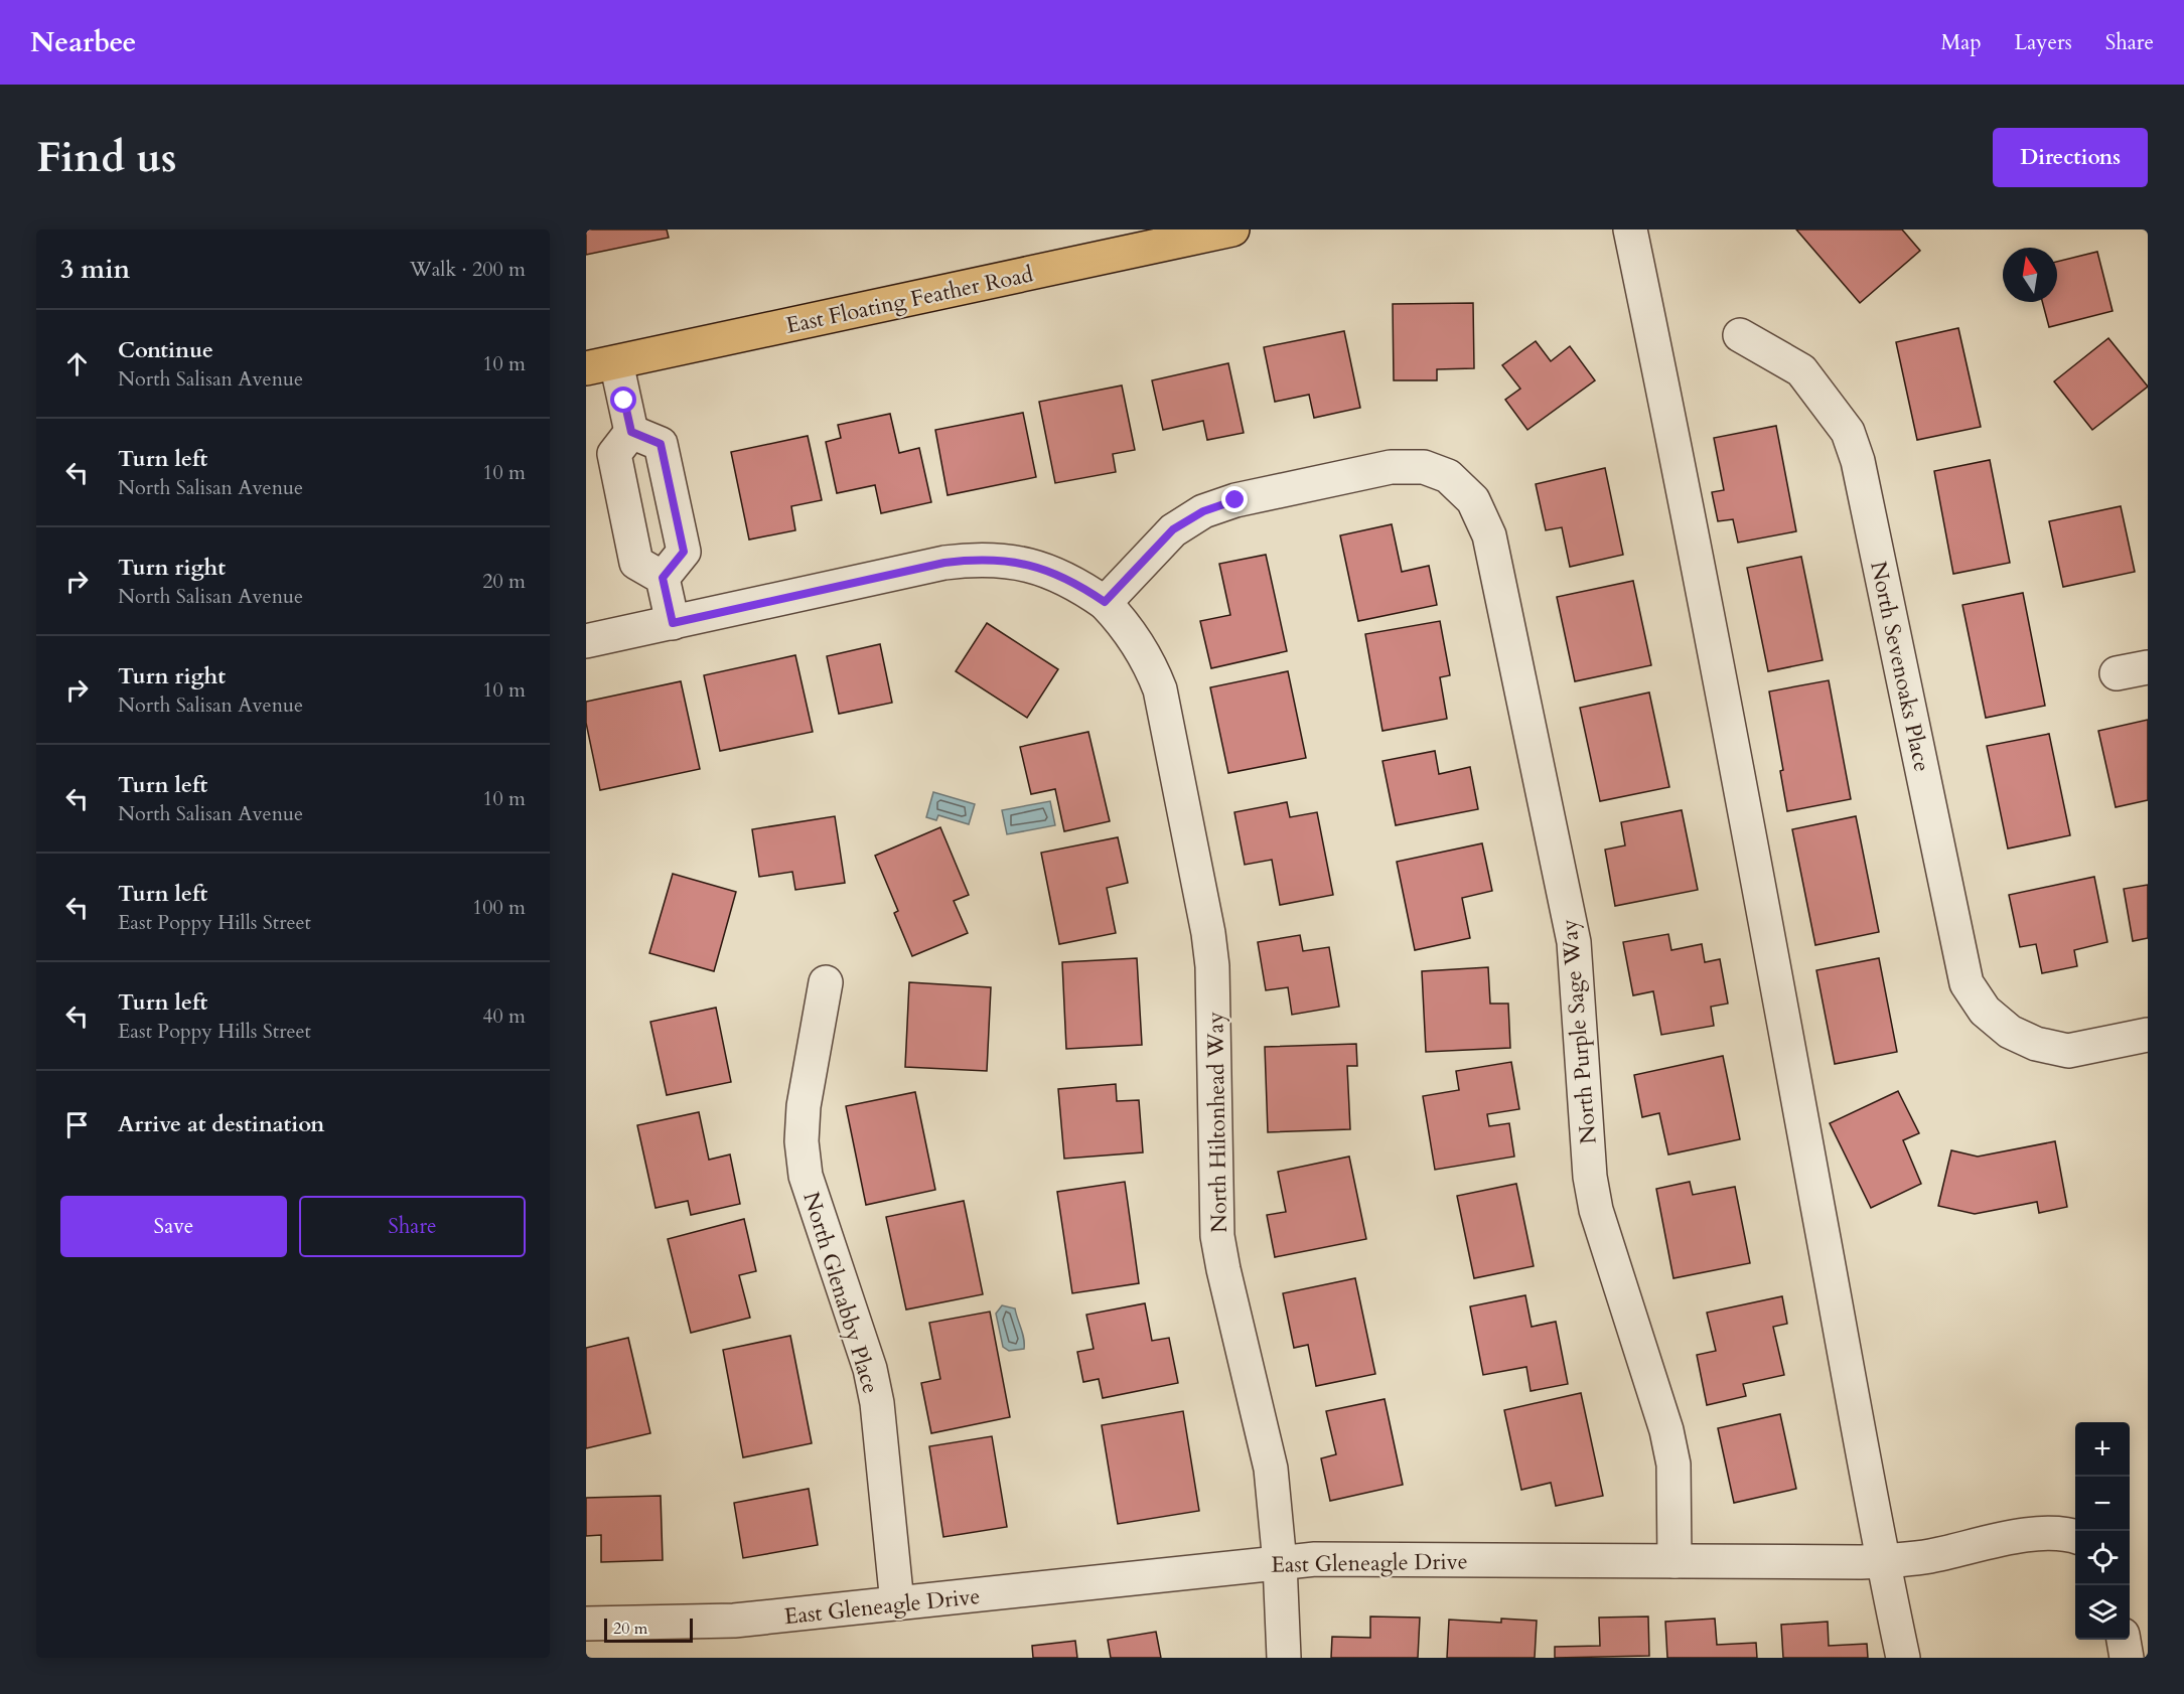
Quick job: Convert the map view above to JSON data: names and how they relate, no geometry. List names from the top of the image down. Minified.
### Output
{"streets":{"main road":["East Floating Feather Road"],"street":["North Sevenoaks Place","North Purple Sage Way","North Hiltonhead Way","North Glenabby Place","East Gleneagle Drive"]},"crossings":[["North Purple Sage Way","North Hiltonhead Way"],["North Purple Sage Way","East Gleneagle Drive"],["North Hiltonhead Way","East Gleneagle Drive"],["North Glenabby Place","East Gleneagle Drive"]],"scale_bar":"20 m","north":"top","page":{"header":"Nearbee","nav":["Map","Layers","Share"],"buttons":["Directions",["Save","Share"]],"title":"Find us","heading":["3 min","Walk · 200 m"],"list":[["Continue","North Salisan Avenue","10 m"],["Turn left","North Salisan Avenue","10 m"],["Turn right","North Salisan Avenue","20 m"],["Turn right","North Salisan Avenue","10 m"],["Turn left","North Salisan Avenue","10 m"],["Turn left","East Poppy Hills Street","100 m"],["Turn left","East Poppy Hills Street","40 m"],"Arrive at destination"],"map_buttons":["+","−"],"scale":"20 m"}}
